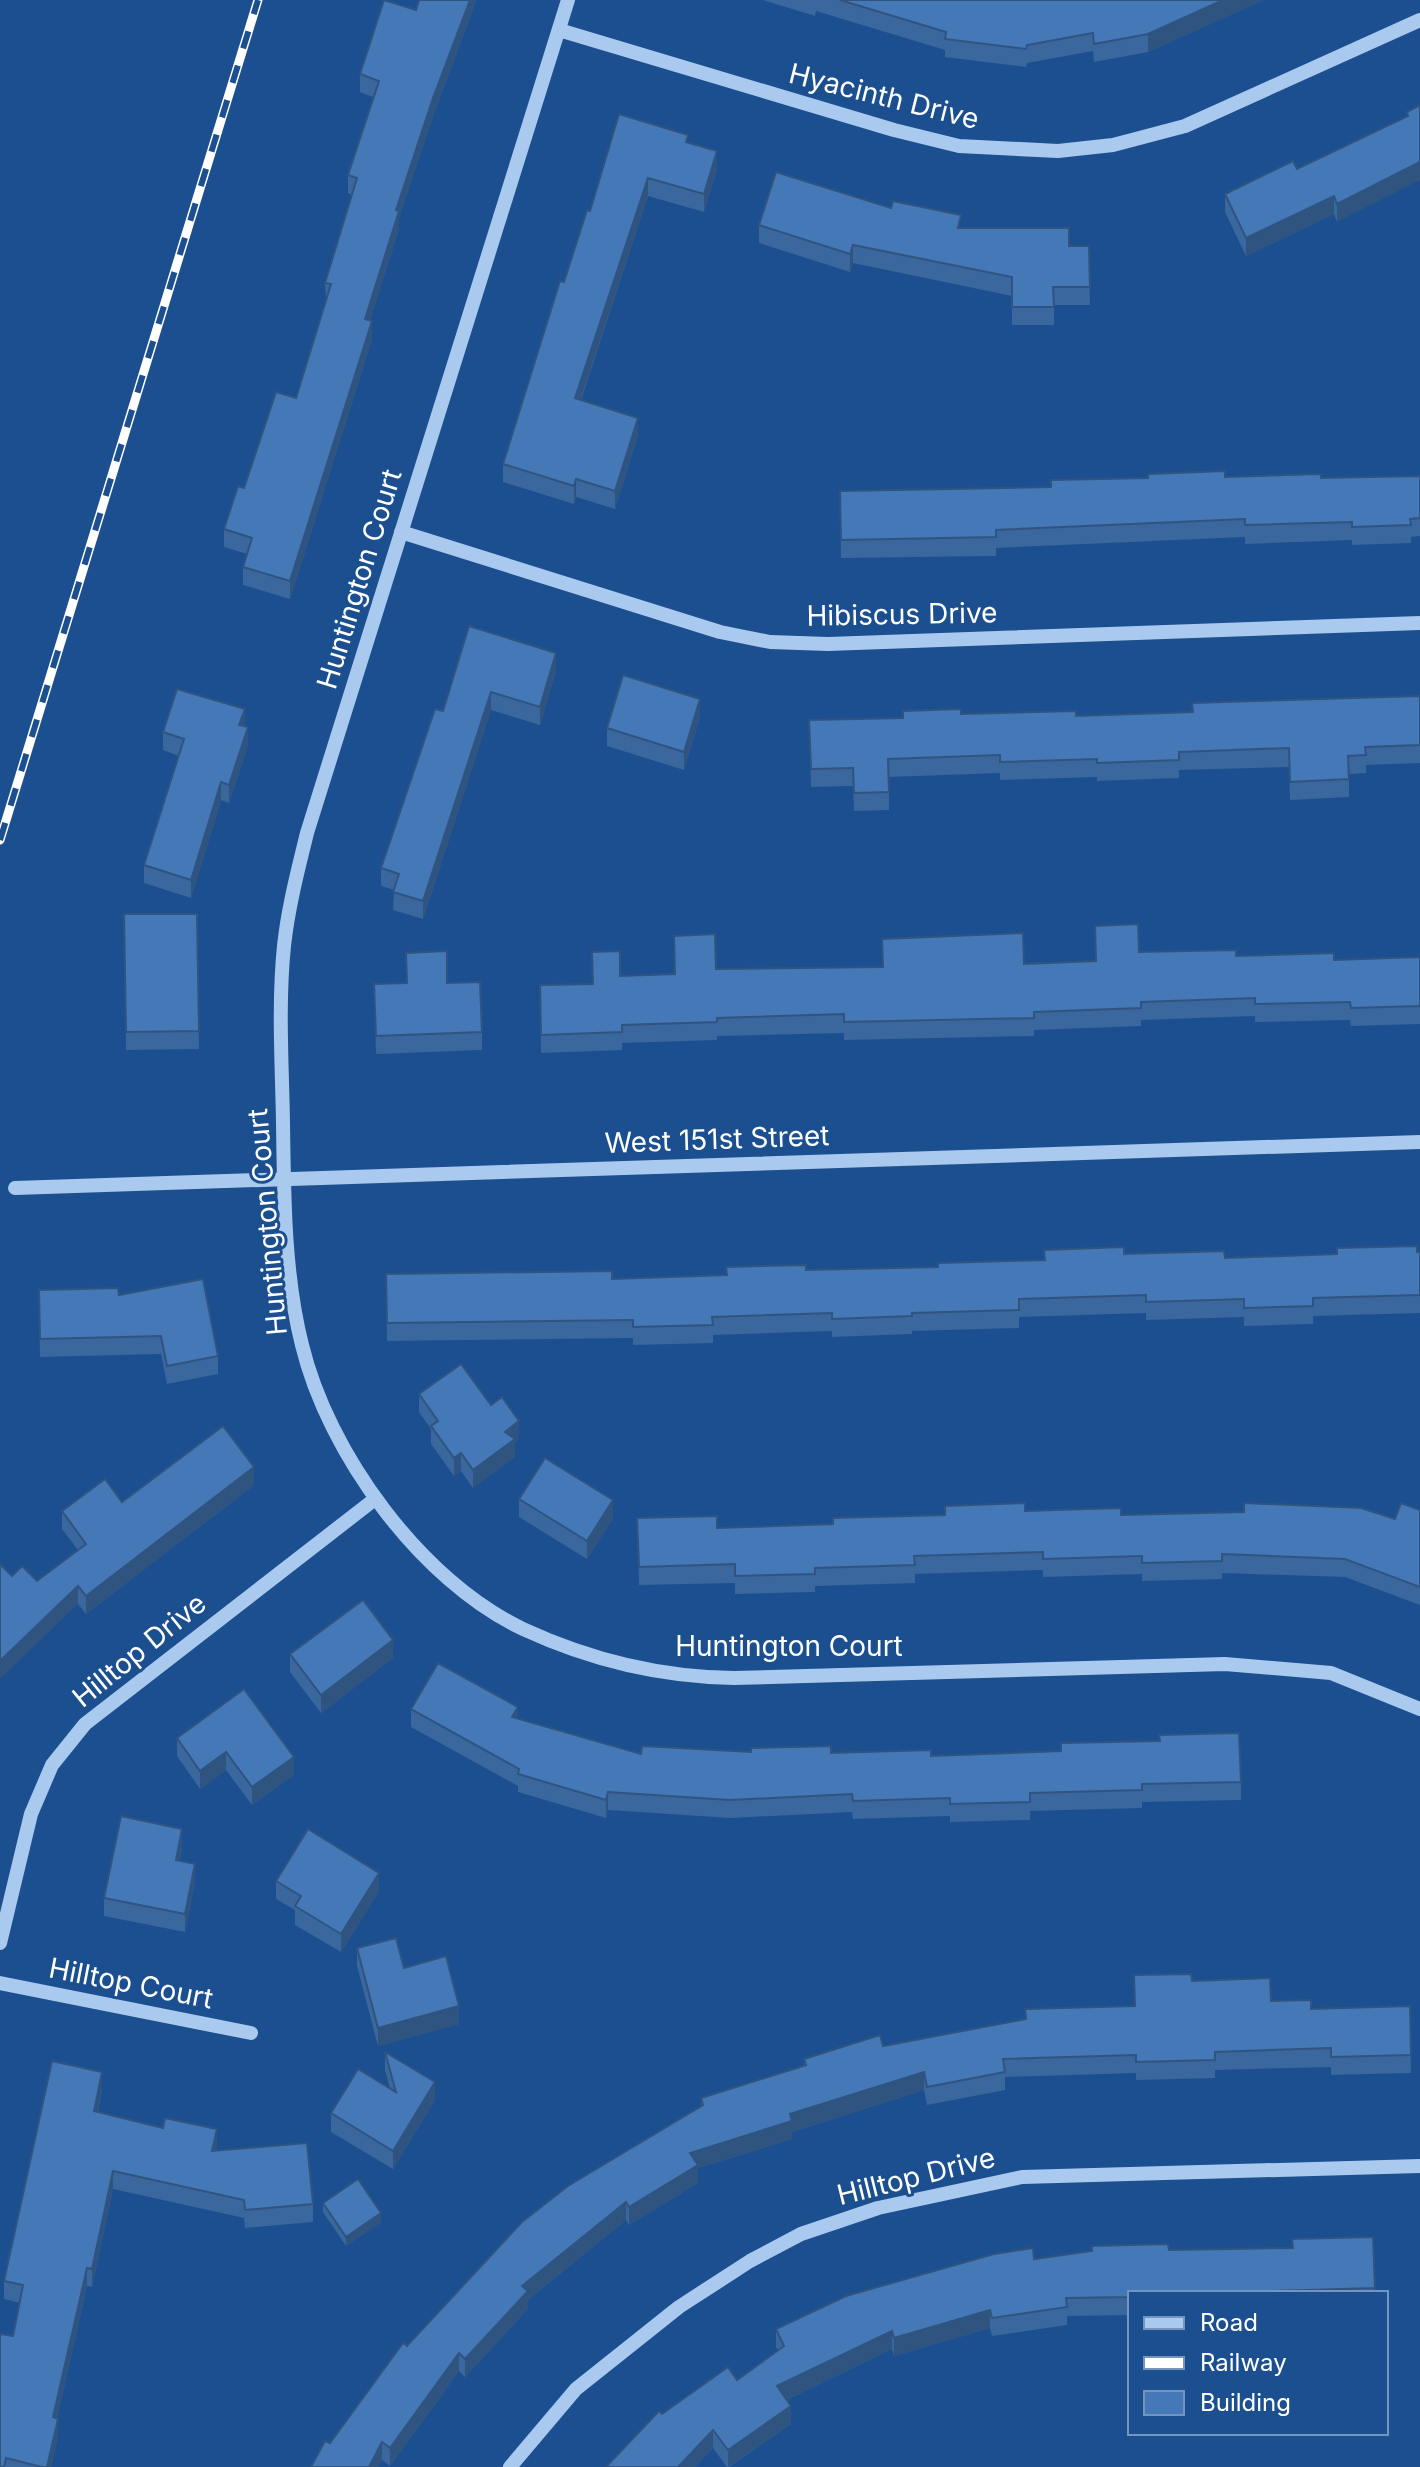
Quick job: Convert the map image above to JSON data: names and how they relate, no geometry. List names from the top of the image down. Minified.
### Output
{"streets":{"street":["Hyacinth Drive","Huntington Court","Hibiscus Drive","West 151st Street","Hilltop Drive","Hilltop Court"]},"crossings":[["Hyacinth Drive","Huntington Court"],["Huntington Court","Hibiscus Drive"],["Huntington Court","West 151st Street"],["Huntington Court","Hilltop Drive"]],"legend":["Road","Railway","Building"]}
